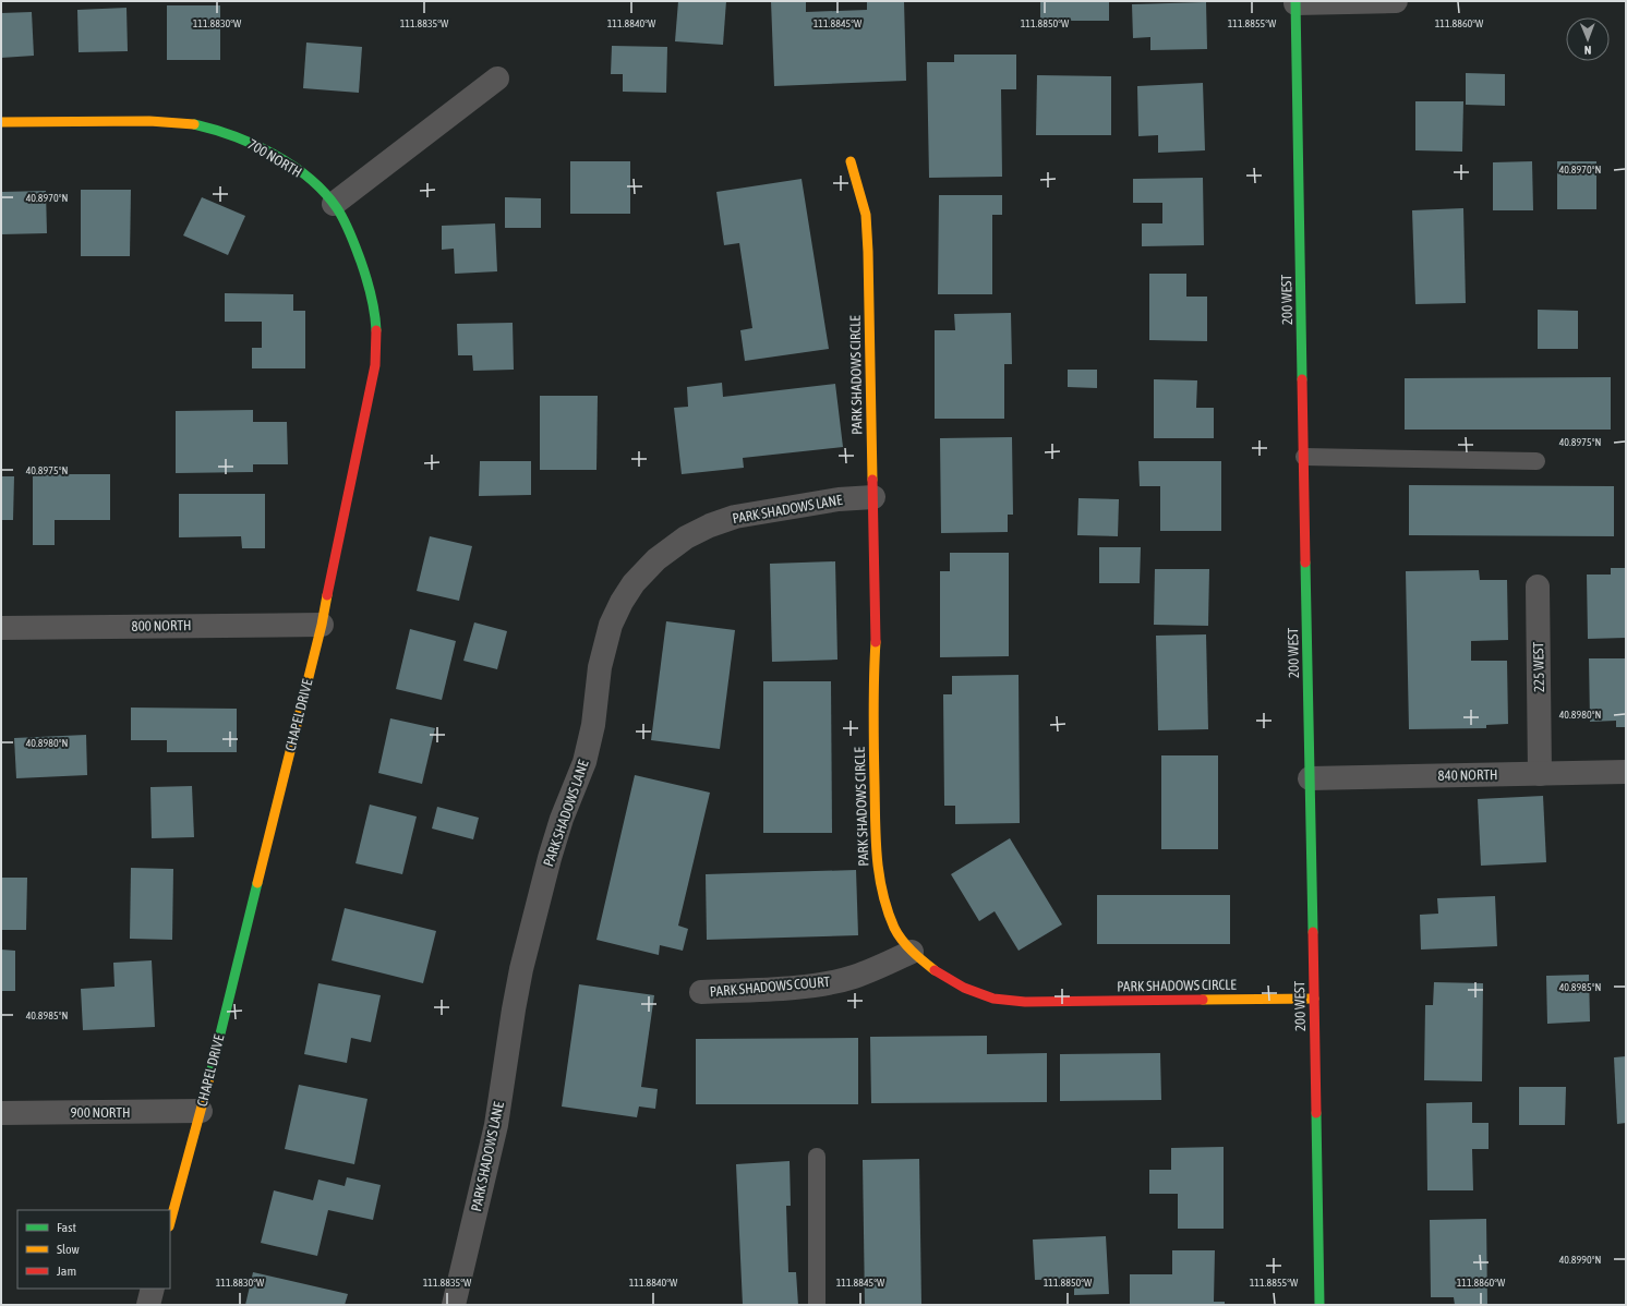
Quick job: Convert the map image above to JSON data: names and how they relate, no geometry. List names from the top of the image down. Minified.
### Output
{"streets":{"street":["700 NORTH","200 WEST","PARK SHADOWS CIRCLE","PARK SHADOWS LANE","800 NORTH","225 WEST","CHAPEL DRIVE","840 NORTH","PARK SHADOWS COURT","900 NORTH"]},"crossings":[["700 NORTH","CHAPEL DRIVE"],["200 WEST","PARK SHADOWS CIRCLE"],["200 WEST","840 NORTH"],["PARK SHADOWS CIRCLE","PARK SHADOWS LANE"],["PARK SHADOWS CIRCLE","PARK SHADOWS COURT"],["800 NORTH","CHAPEL DRIVE"],["225 WEST","840 NORTH"],["CHAPEL DRIVE","900 NORTH"]],"legend":["Fast","Slow","Jam"],"north":"bottom","coordinates":["111.8830°W","111.8835°W","111.8840°W","111.8845°W","111.8850°W","111.8855°W","111.8860°W","40.8970°N","40.8975°N","40.8980°N","40.8985°N","40.8990°N"]}
